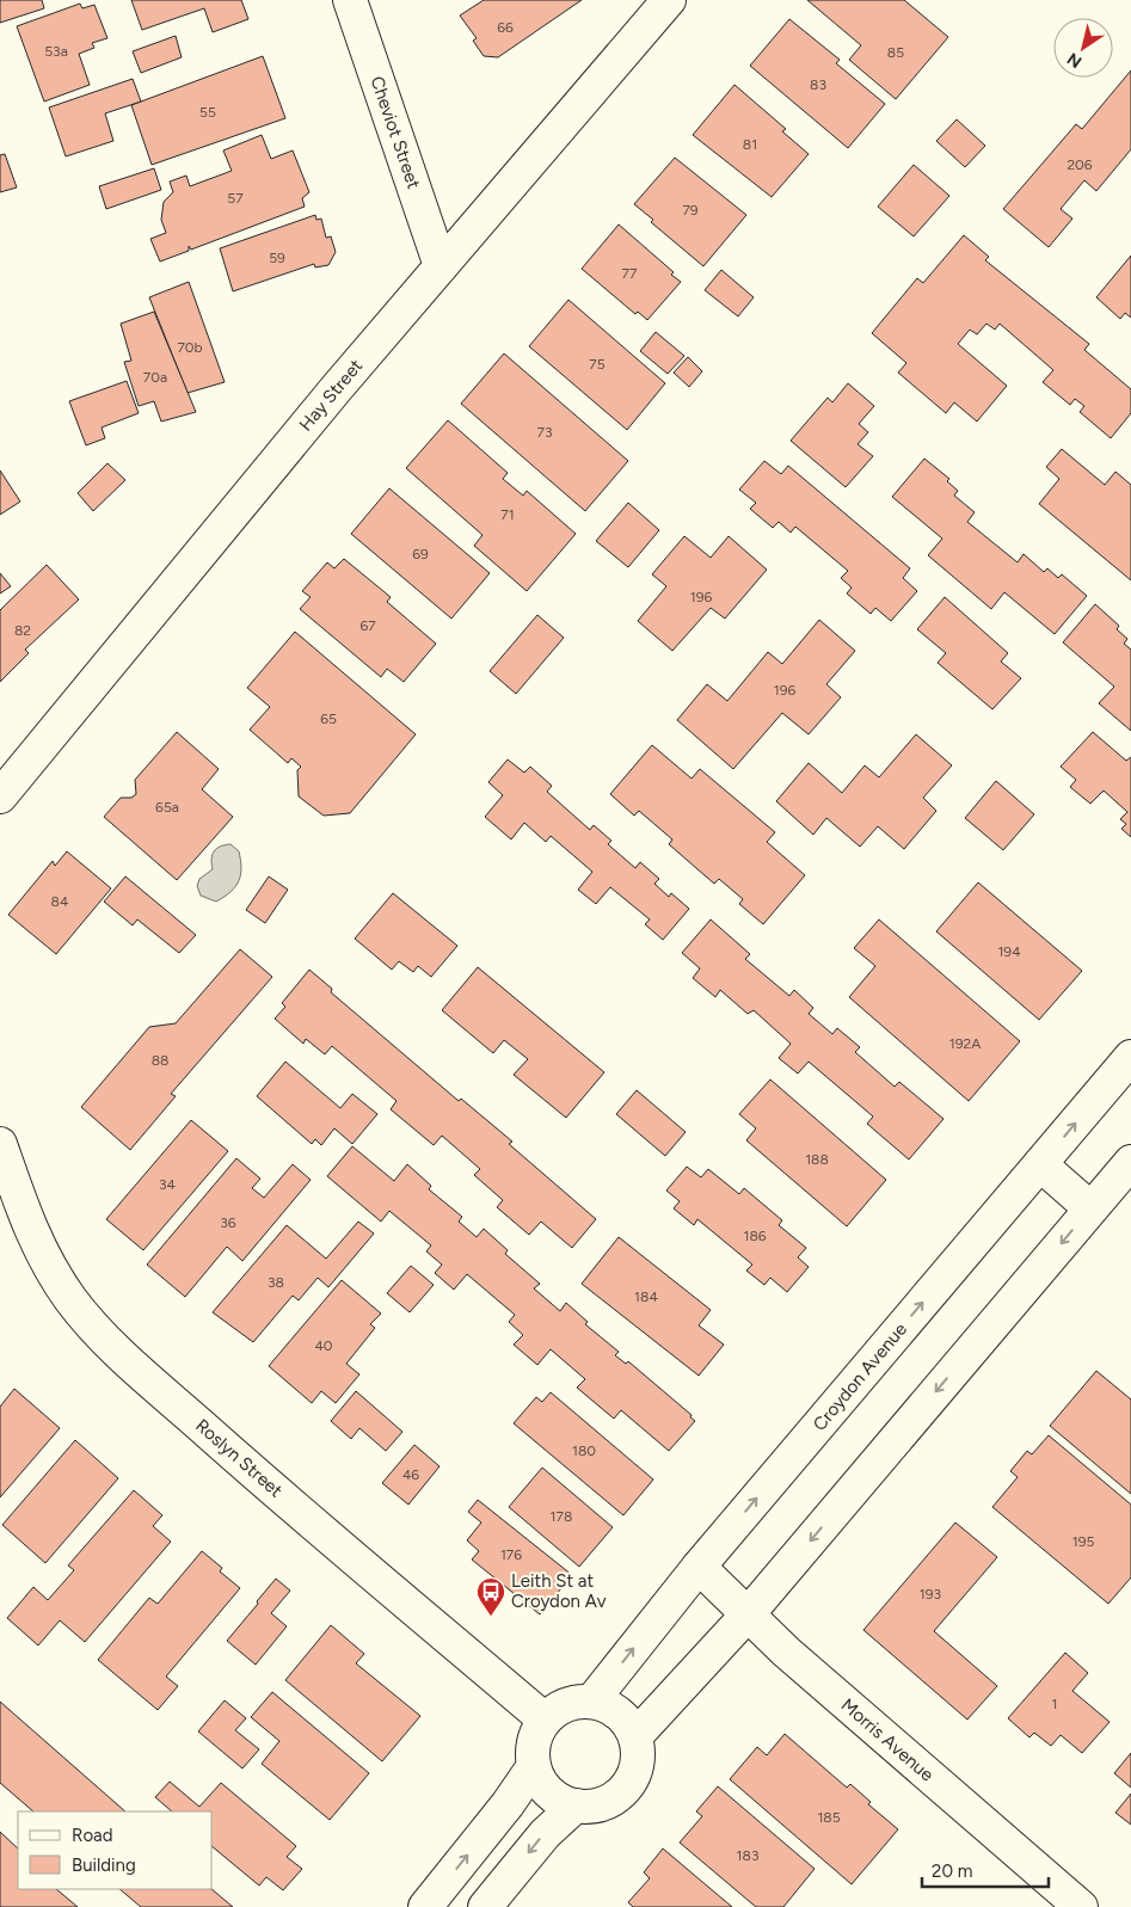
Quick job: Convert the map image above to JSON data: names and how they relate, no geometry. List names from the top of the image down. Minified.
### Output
{"streets":{"street":["Cheviot Street","Hay Street","Croydon Avenue","Roslyn Street","Morris Avenue"]},"crossings":[["Cheviot Street","Hay Street"],["Croydon Avenue","Roslyn Street"],["Croydon Avenue","Morris Avenue"]],"places":{"bus stop":["Leith St at Croydon Av"]},"house_numbers":["66","53a","85","83","55","81","206","57","79","59","77","70b","75","70a","73","71","69","196","67","82","196","65","65a","84","194","192A","88","188","34","36","186","38","184","40","180","46","178","195","176","193","1","185","183"],"legend":["Road","Building"],"scale_bar":"20 m","north":"bottom left"}
